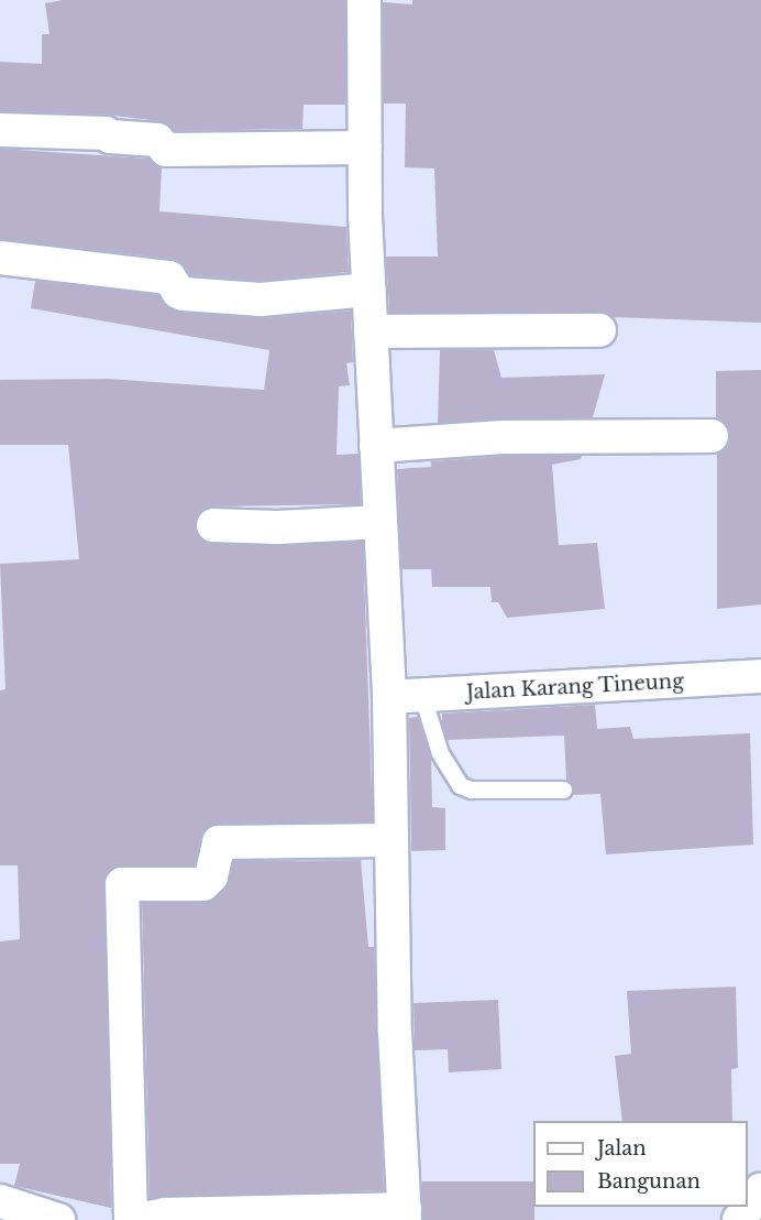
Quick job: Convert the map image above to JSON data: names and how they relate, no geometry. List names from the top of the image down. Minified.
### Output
{"streets":{"street":["Jalan Karang Tineung"]},"legend":["Jalan","Bangunan"]}
